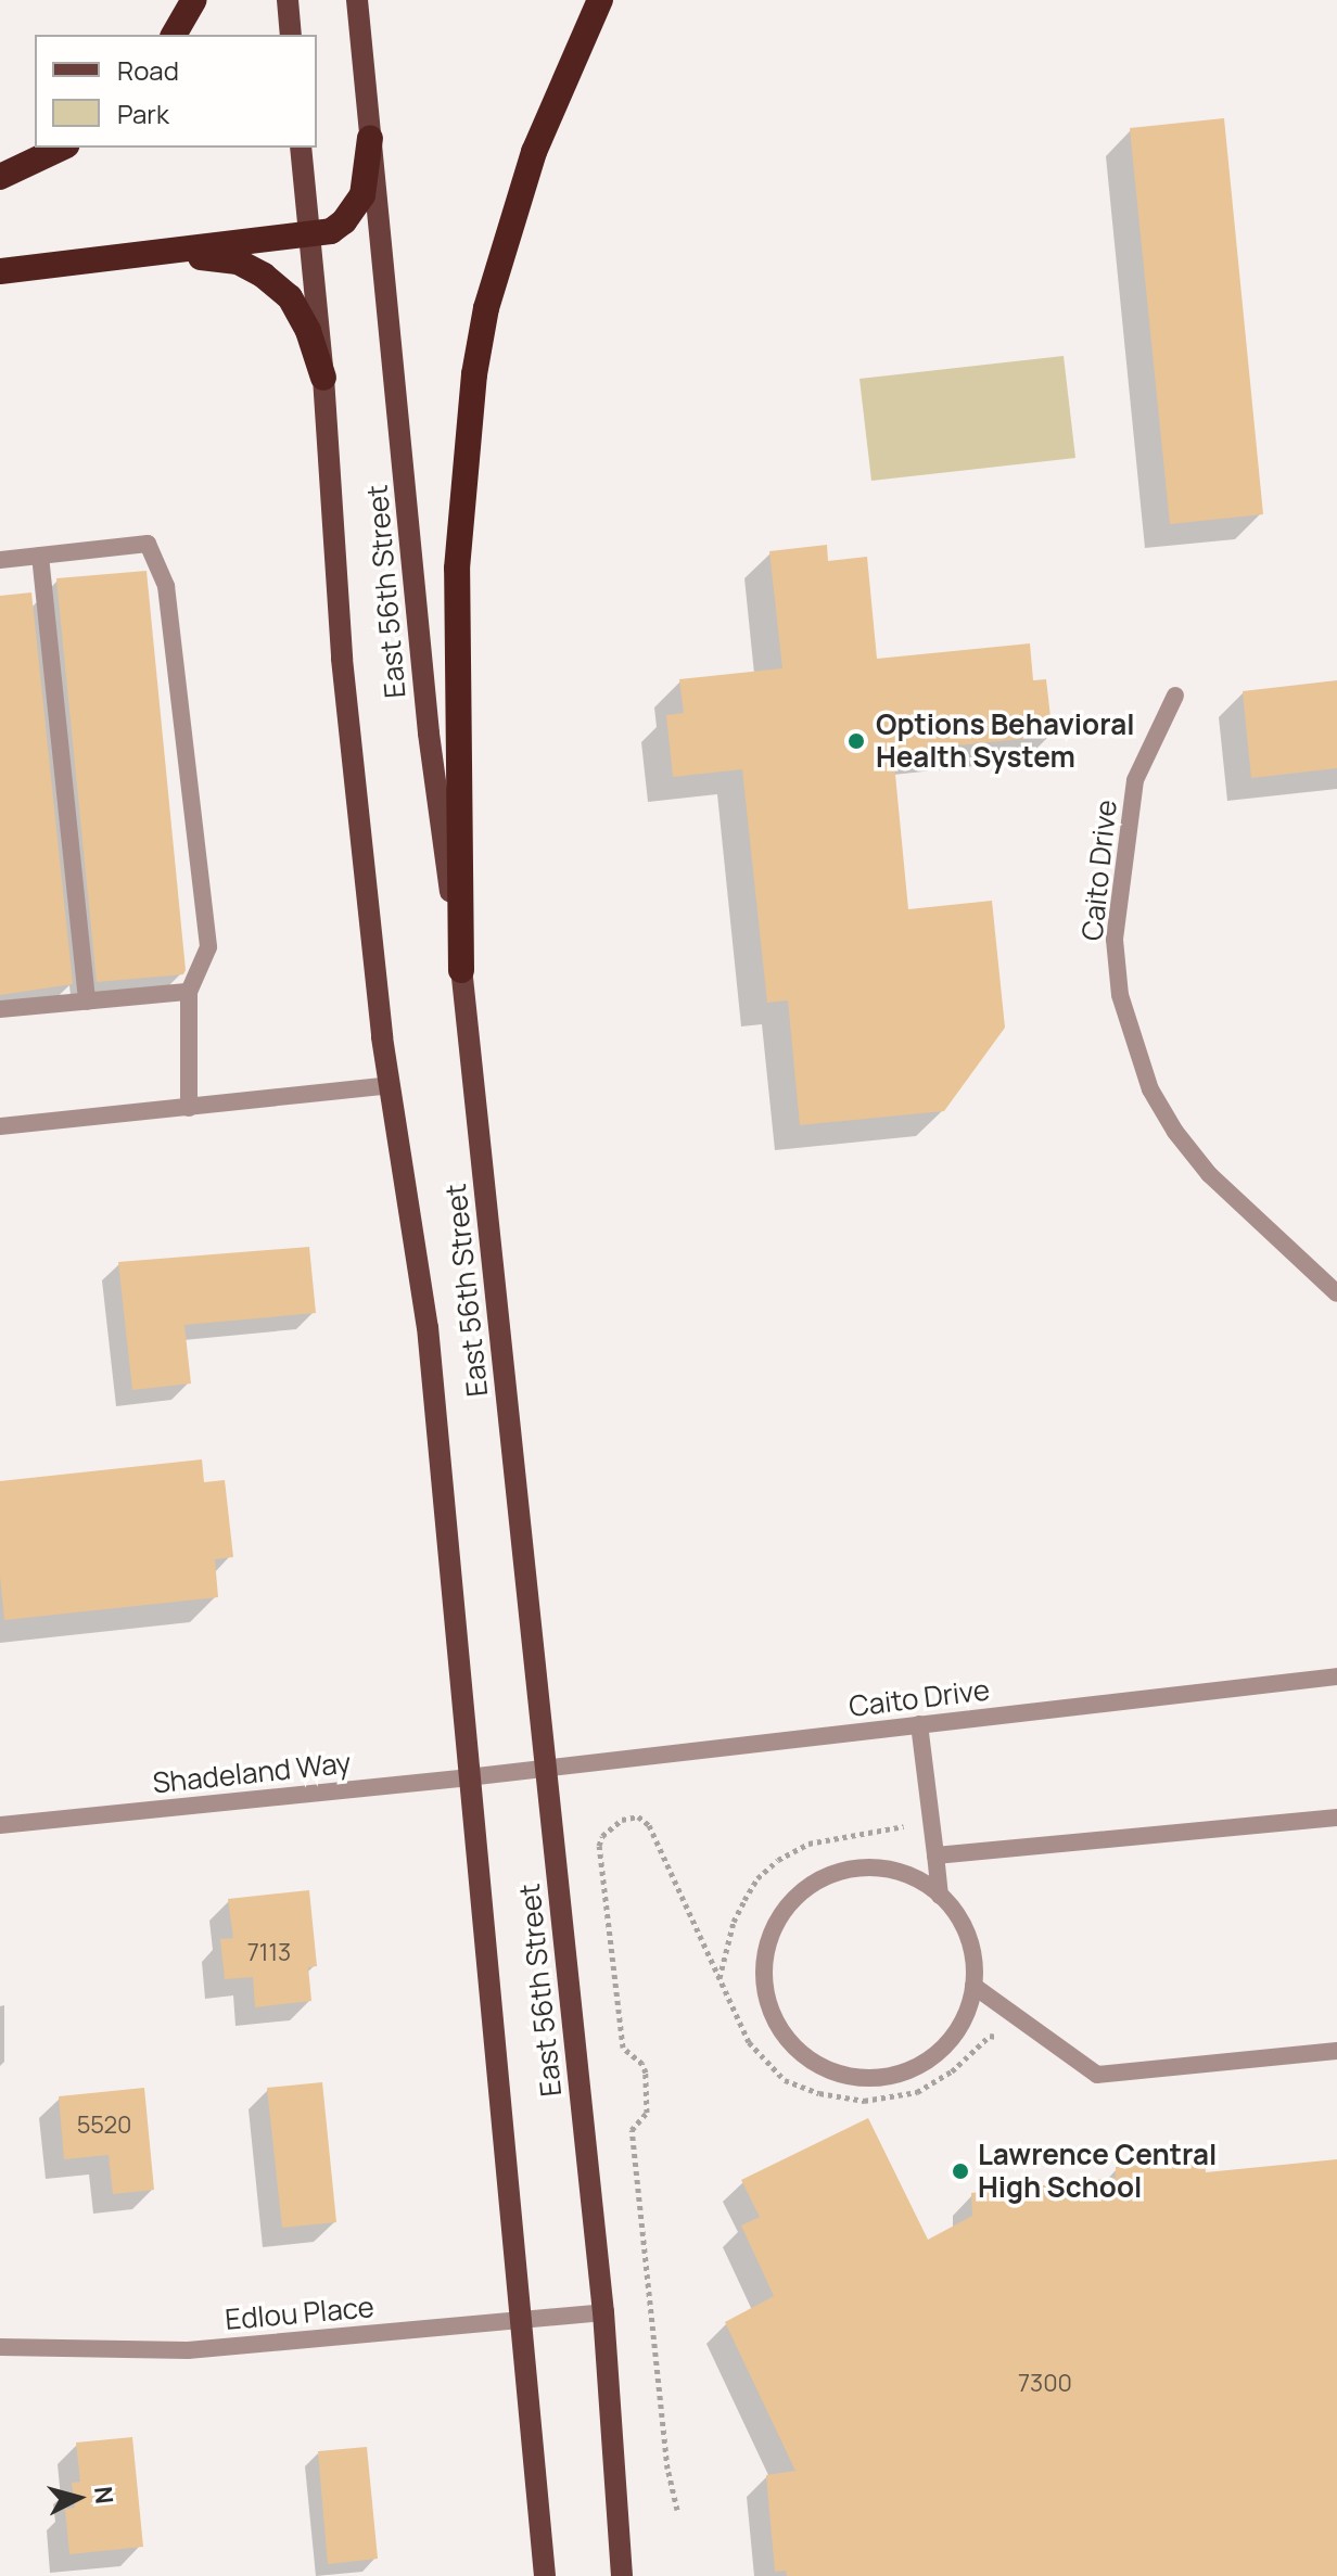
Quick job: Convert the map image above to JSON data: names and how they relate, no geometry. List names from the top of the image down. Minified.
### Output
{"streets":{"main road":["East 56th Street"],"street":["Caito Drive","Shadeland Way","Edlou Place"]},"crossings":[["East 56th Street","Caito Drive"],["East 56th Street","Shadeland Way"],["East 56th Street","Edlou Place"],["Caito Drive","Shadeland Way"]],"places":["Options Behavioral Health System","Lawrence Central High School"],"house_numbers":["7113","5520","7300"],"legend":["Road","Park"],"north":"right"}
